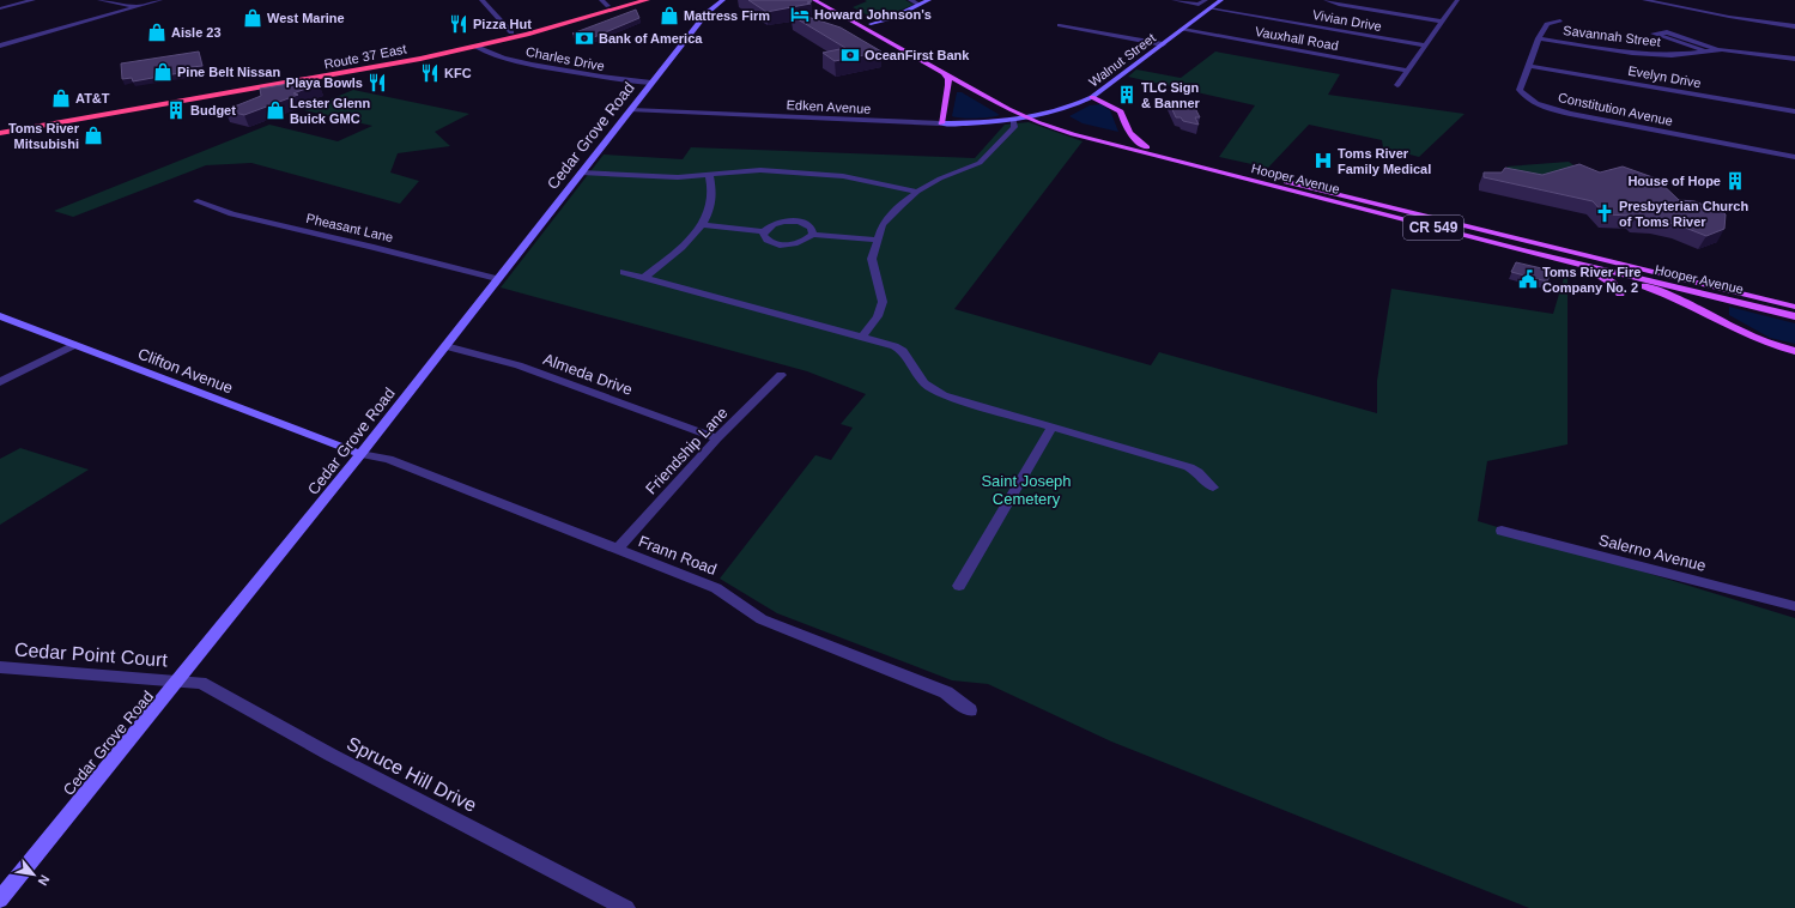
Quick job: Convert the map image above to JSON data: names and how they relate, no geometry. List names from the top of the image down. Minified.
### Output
{"streets":{"highway":["Route 37 East"],"main road":["Hooper Avenue","CR 549"],"street":["Vivian Drive","Savannah Street","Vauxhall Road","Charles Drive","Walnut Street","Evelyn Drive","Edken Avenue","Constitution Avenue","Cedar Grove Road","Pheasant Lane","Clifton Avenue","Almeda Drive","Friendship Lane","Salerno Avenue","Frann Road","Cedar Point Court","Spruce Hill Drive"]},"crossings":[["Vivian Drive","Walnut Street"],["Savannah Street","Constitution Avenue"],["Vauxhall Road","Walnut Street"],["Route 37 East","Charles Drive"],["Charles Drive","Cedar Grove Road"],["Walnut Street","Edken Avenue"],["Walnut Street","Hooper Avenue"],["Evelyn Drive","Constitution Avenue"],["Edken Avenue","Cedar Grove Road"],["Edken Avenue","Hooper Avenue"],["Cedar Grove Road","Pheasant Lane"],["Cedar Grove Road","Clifton Avenue"],["Cedar Grove Road","Almeda Drive"],["Cedar Grove Road","Frann Road"],["Cedar Grove Road","Cedar Point Court"],["Cedar Grove Road","Spruce Hill Drive"],["Clifton Avenue","Frann Road"],["Almeda Drive","Friendship Lane"],["Friendship Lane","Frann Road"],["Cedar Point Court","Spruce Hill Drive"]],"parks":["Saint Joseph Cemetery"],"places":{"hotel":["Howard Johnson's"],"shop":["Mattress Firm","West Marine","Aisle 23","Pine Belt Nissan","AT&T","Lester Glenn Buick GMC","Toms River Mitsubishi"],"restaurant":["Pizza Hut","KFC","Playa Bowls"],"bank":["Bank of America","OceanFirst Bank"],"building":["TLC Sign & Banner","Budget","House of Hope"],"hospital":["Toms River Family Medical"],"church":["Presbyterian Church of Toms River"],"public building":["Toms River Fire Company No. 2"]},"north":"bottom right"}
